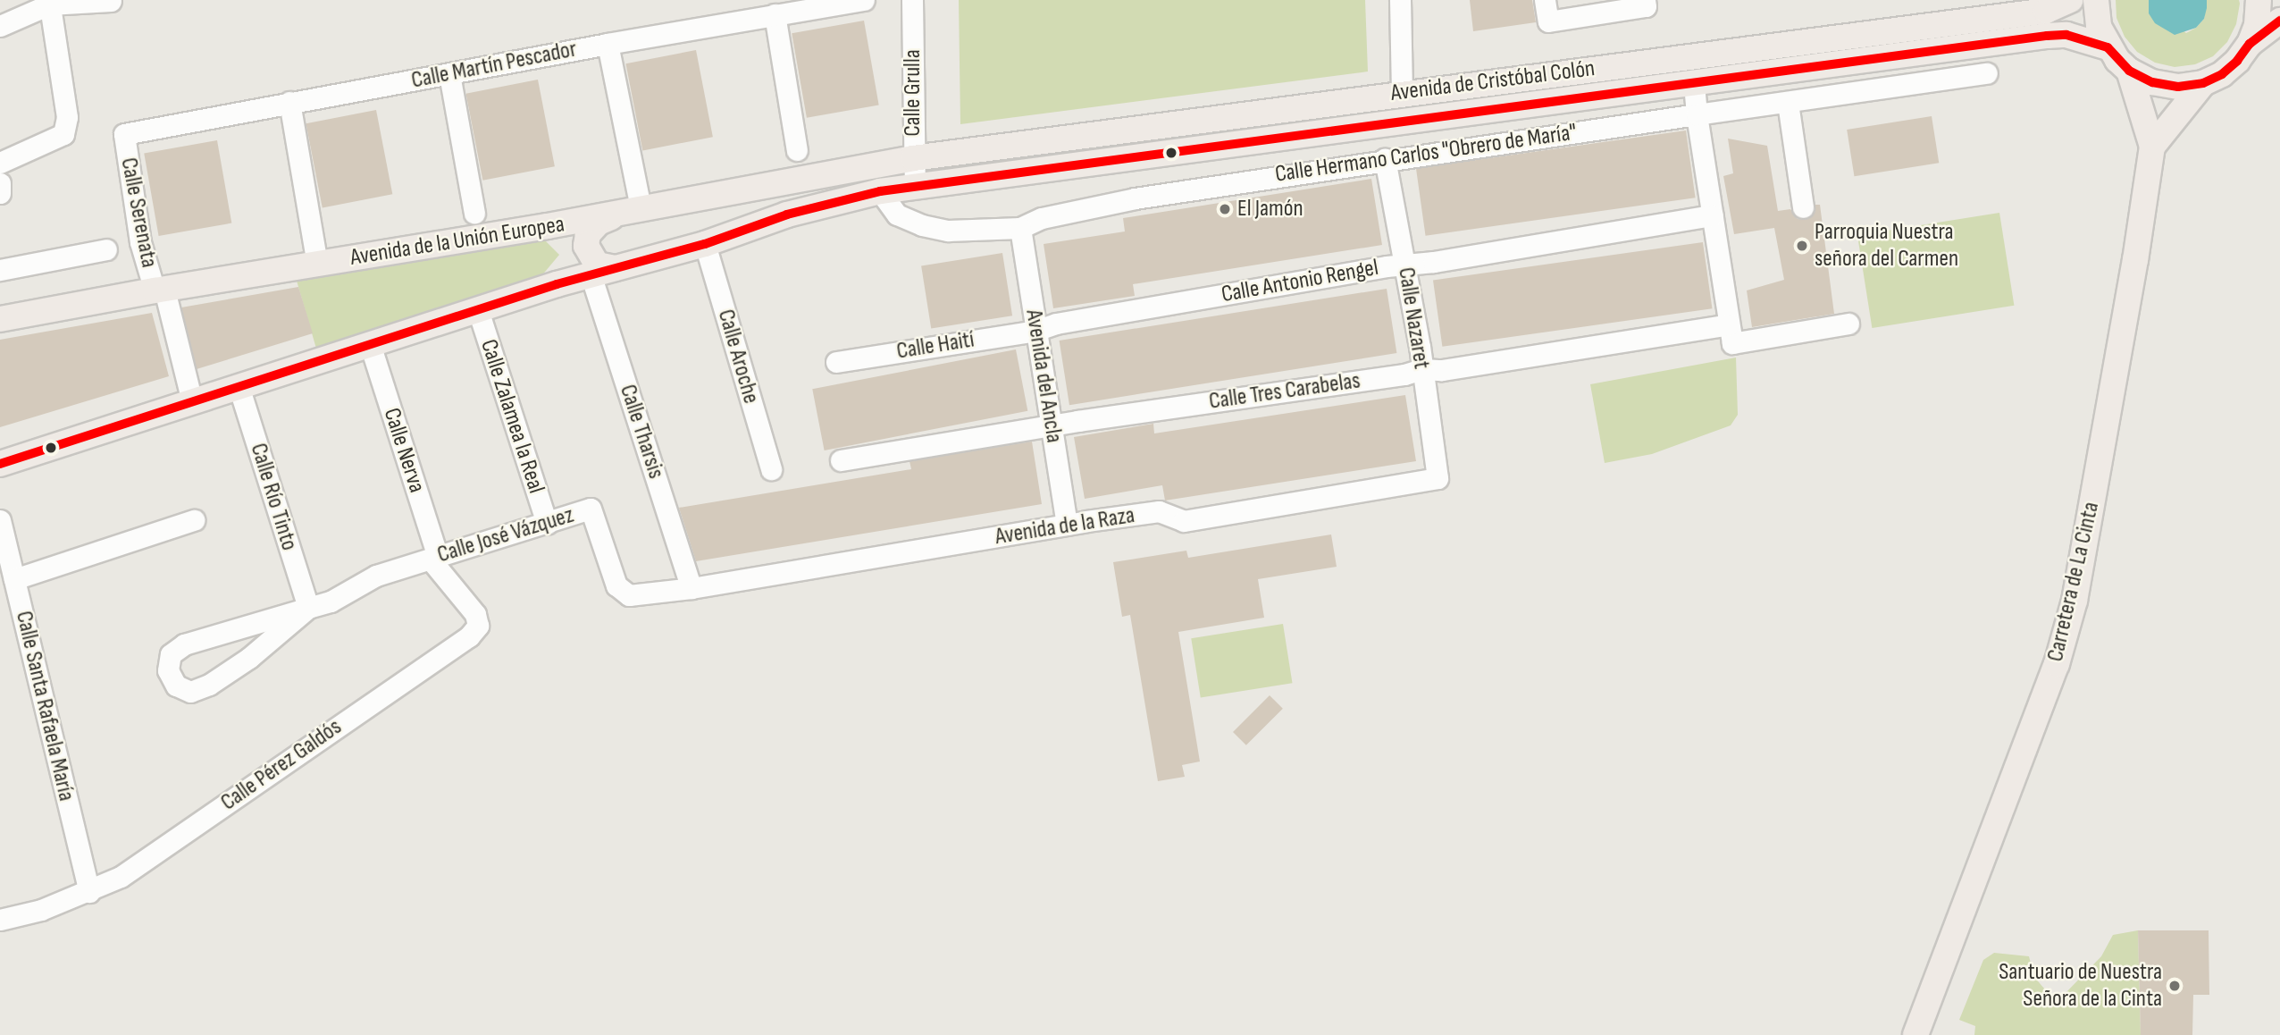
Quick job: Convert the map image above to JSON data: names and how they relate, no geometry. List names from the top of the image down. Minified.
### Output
{"streets":{"main road":["Avenida de Cristóbal Colón","Avenida de la Unión Europea","Carretera de La Cinta"],"street":["Calle Martín Pescador","Calle Grulla","Calle Hermano Carlos \"Obrero de María\"","Calle Serenata","Calle Antonio Rengel","Calle Nazaret","Calle Haití","Calle Aroche","Avenida del Ancla","Calle Tres Carabelas","Calle Zalamea la Real","Calle Tharsis","Calle Nerva","Calle Río Tinto","Avenida de la Raza","Calle José Vázquez","Calle Santa Rafaela María","Calle Pérez Galdós"]},"crossings":[["Calle Martín Pescador","Calle Serenata"],["Avenida de Cristóbal Colón","Calle Grulla"],["Avenida de Cristóbal Colón","Calle Hermano Carlos \"Obrero de María\""],["Avenida de Cristóbal Colón","Calle Serenata"],["Avenida de Cristóbal Colón","Avenida de la Unión Europea"],["Avenida de Cristóbal Colón","Calle Aroche"],["Avenida de Cristóbal Colón","Calle Zalamea la Real"],["Avenida de Cristóbal Colón","Calle Tharsis"],["Avenida de Cristóbal Colón","Calle Nerva"],["Avenida de Cristóbal Colón","Calle Río Tinto"],["Calle Grulla","Avenida de la Unión Europea"],["Calle Hermano Carlos \"Obrero de María\"","Calle Nazaret"],["Calle Hermano Carlos \"Obrero de María\"","Avenida del Ancla"],["Calle Serenata","Avenida de la Unión Europea"],["Calle Antonio Rengel","Calle Nazaret"],["Calle Antonio Rengel","Calle Haití"],["Calle Antonio Rengel","Avenida del Ancla"],["Calle Nazaret","Calle Tres Carabelas"],["Calle Nazaret","Avenida de la Raza"],["Calle Haití","Avenida del Ancla"],["Avenida del Ancla","Calle Tres Carabelas"],["Avenida del Ancla","Avenida de la Raza"],["Calle Zalamea la Real","Calle José Vázquez"],["Calle Tharsis","Avenida de la Raza"],["Calle Tharsis","Calle José Vázquez"],["Calle Nerva","Calle José Vázquez"],["Calle Nerva","Calle Pérez Galdós"],["Calle Río Tinto","Calle José Vázquez"],["Avenida de la Raza","Calle José Vázquez"],["Calle José Vázquez","Calle Pérez Galdós"],["Calle Santa Rafaela María","Calle Pérez Galdós"]],"places":["El Jamón","Parroquia Nuestra señora del Carmen","Santuario de Nuestra Señora de la Cinta"]}
